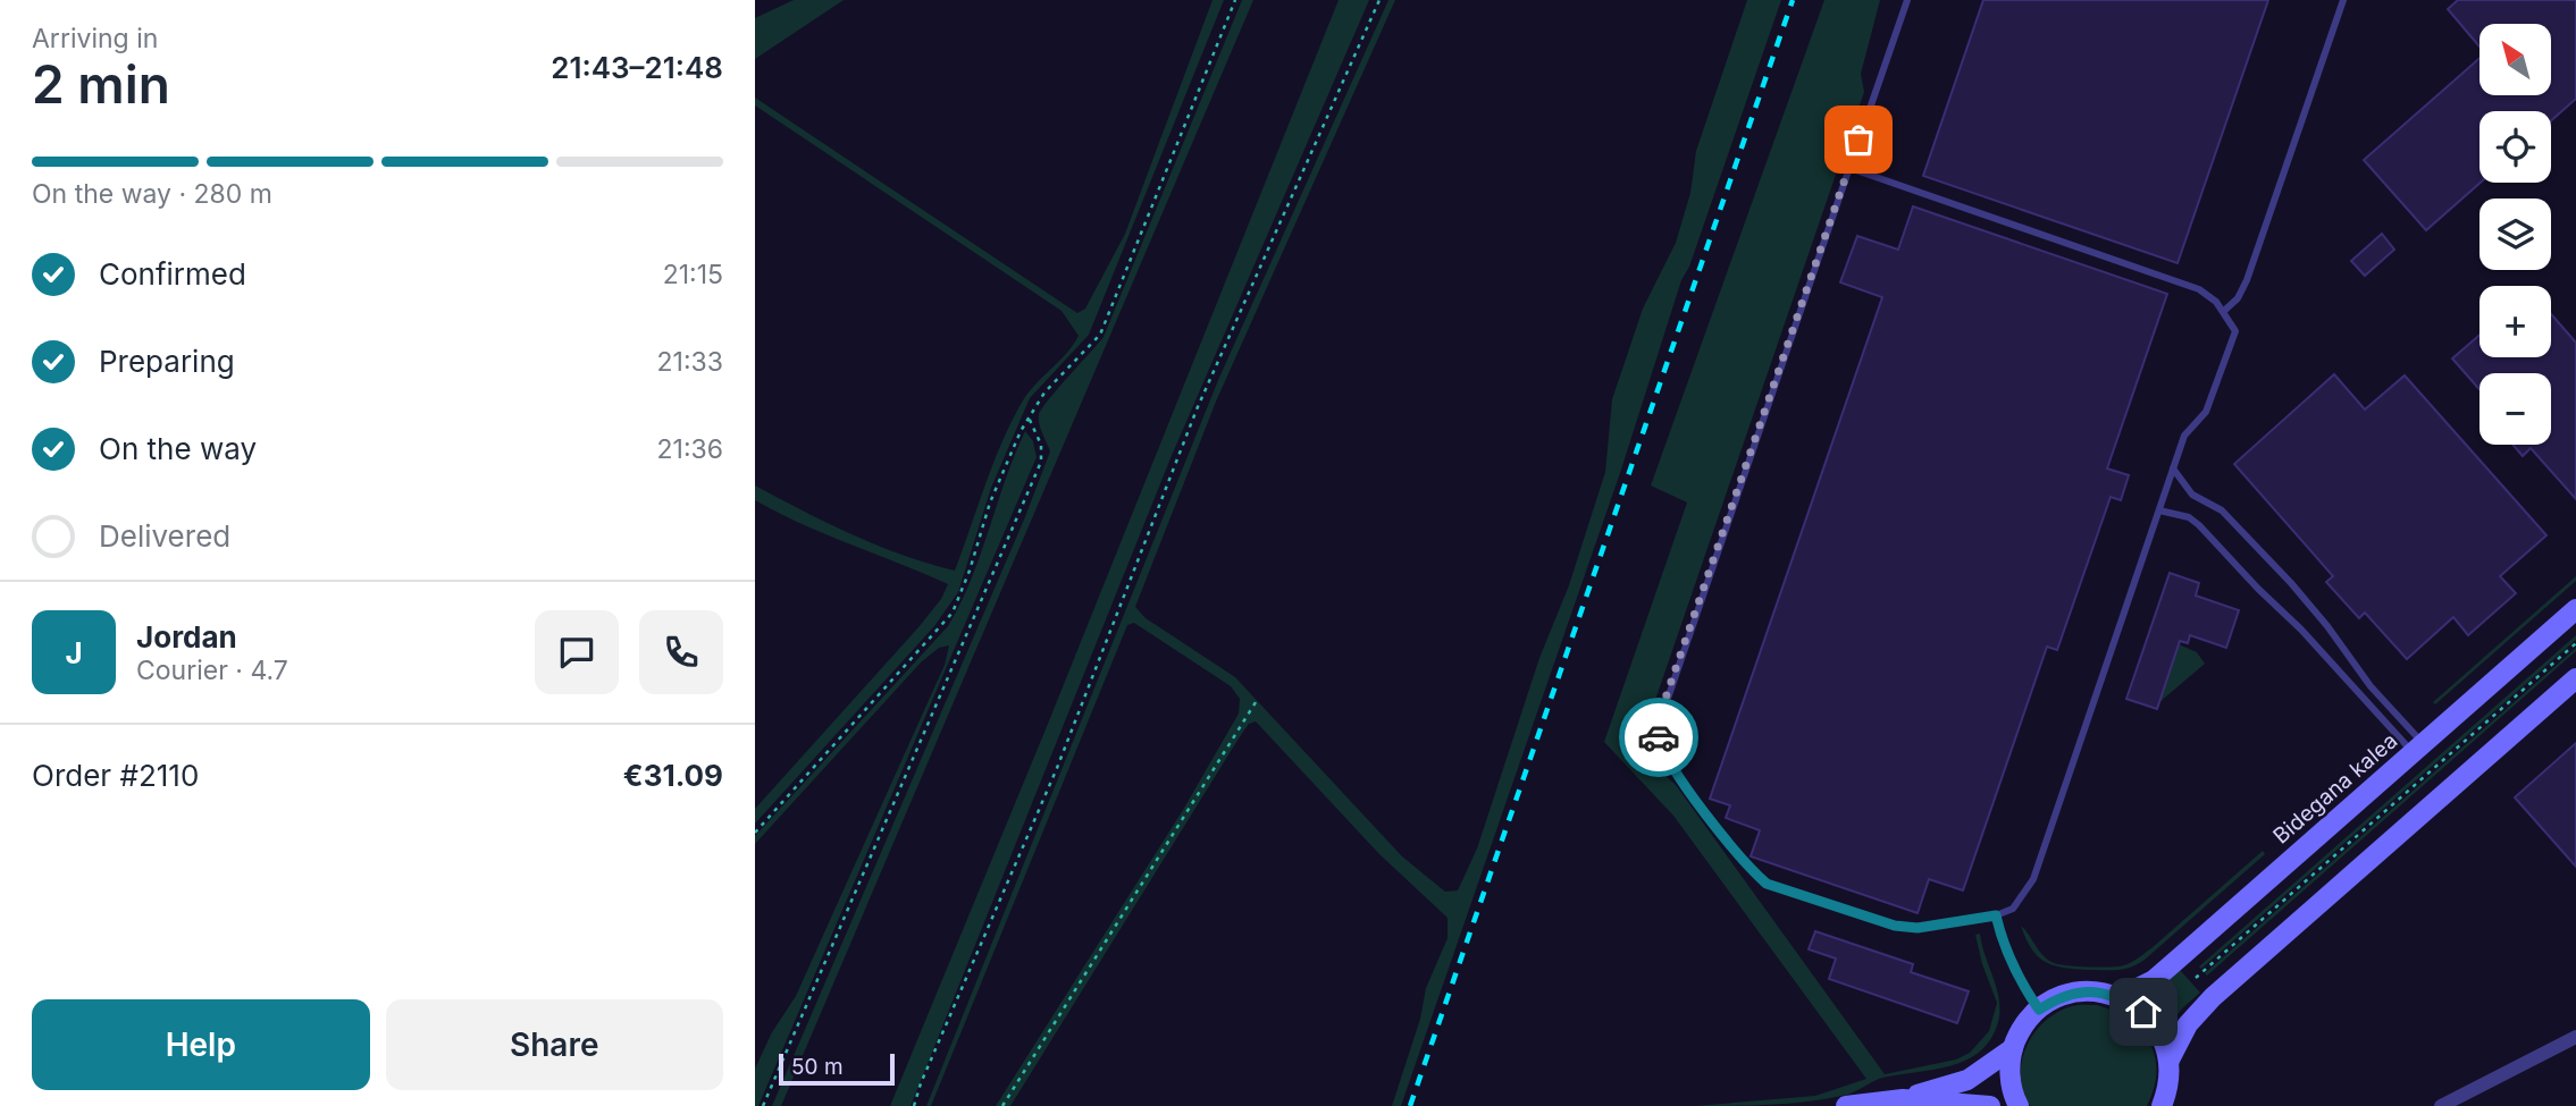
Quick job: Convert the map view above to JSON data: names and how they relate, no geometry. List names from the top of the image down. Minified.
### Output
{"streets":{"street":["Bidegana kalea"]},"scale_bar":"50 m","north":"top left","page":{"heading":["2 min","Arriving in","21:43–21:48"],"panel":["Jordan","Courier · 4.7","Order #2110","€31.09"],"map_buttons":["+","−"],"bar":"On the way · 280 m","list":[["Confirmed","21:15"],["Preparing","21:33"],["On the way","21:36"],"Delivered"],"round":"J","buttons":["Help","Share"],"scale":"50 m"}}
